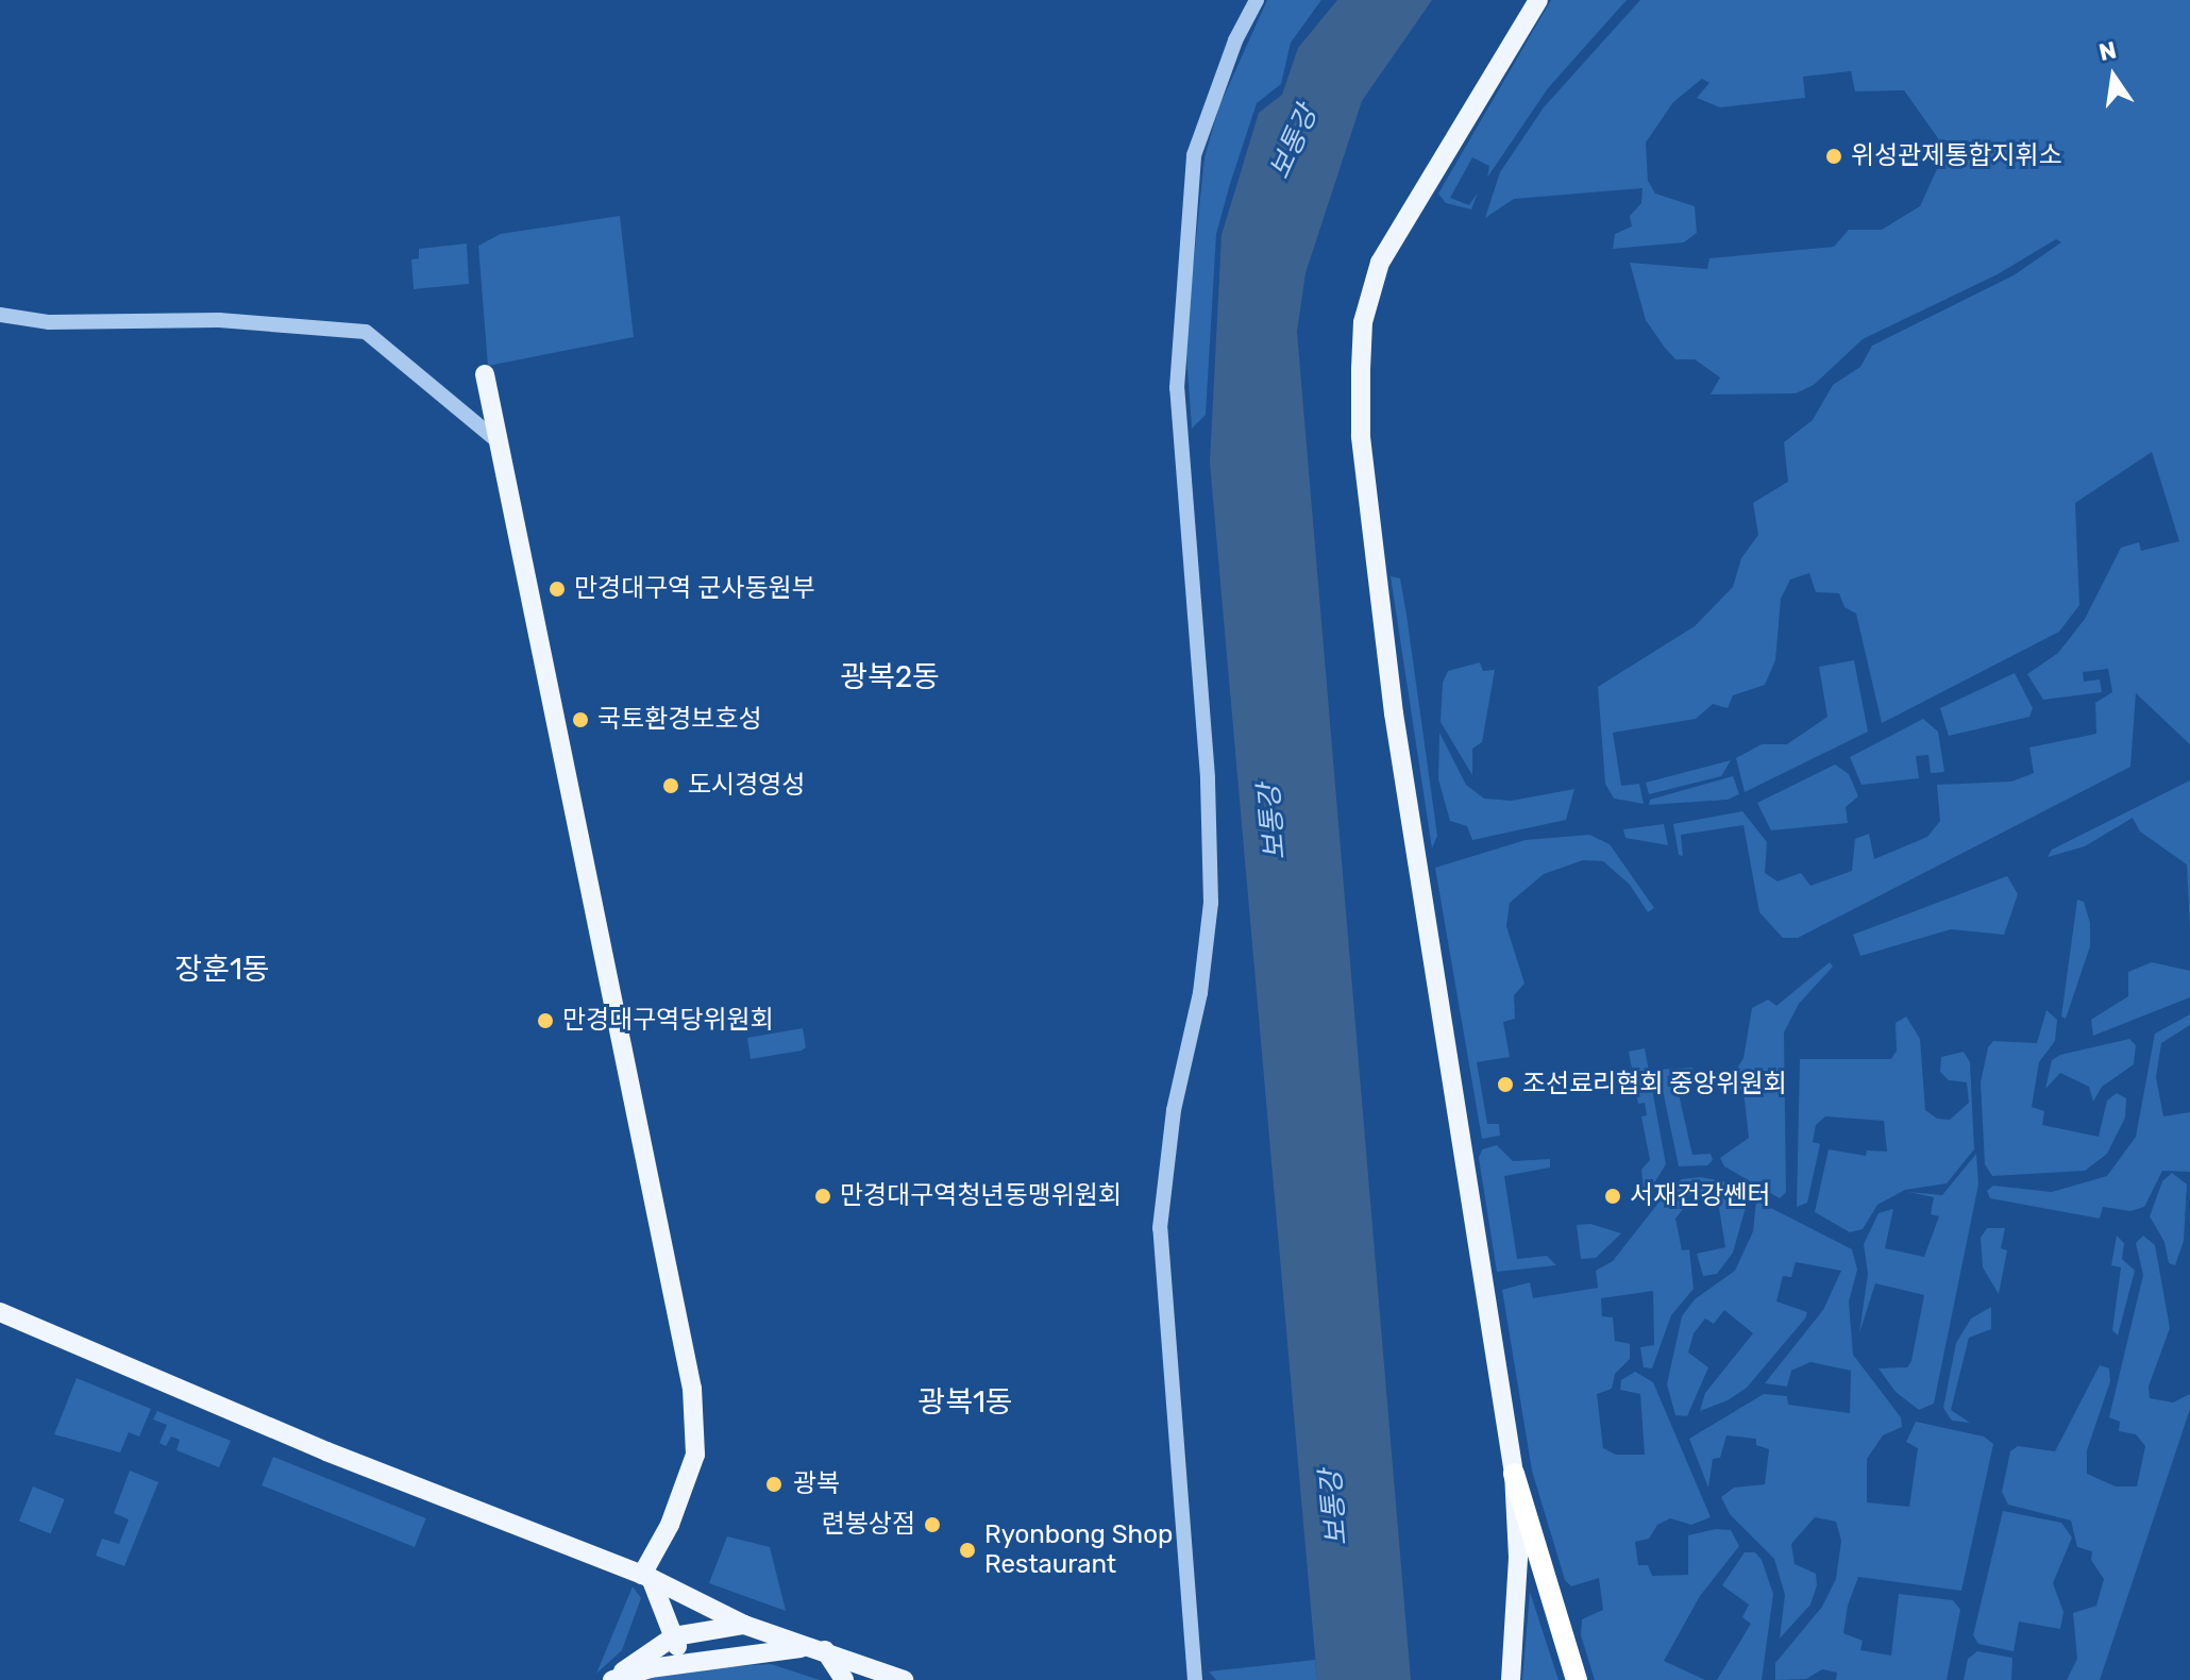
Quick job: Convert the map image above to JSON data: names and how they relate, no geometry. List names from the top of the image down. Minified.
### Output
{"districts":["광복2동","장훈1동","광복1동"],"water":["보통강"],"places":["위성관제통합지휘소","만경대구역 군사동원부","국토환경보호성","도시경영성","만경대구역당위원회","조선료리협회 중앙위원회","만경대구역청년동맹위원회","서재건강쎈터","광복","련봉상점","Ryonbong Shop Restaurant"],"north":"top"}
